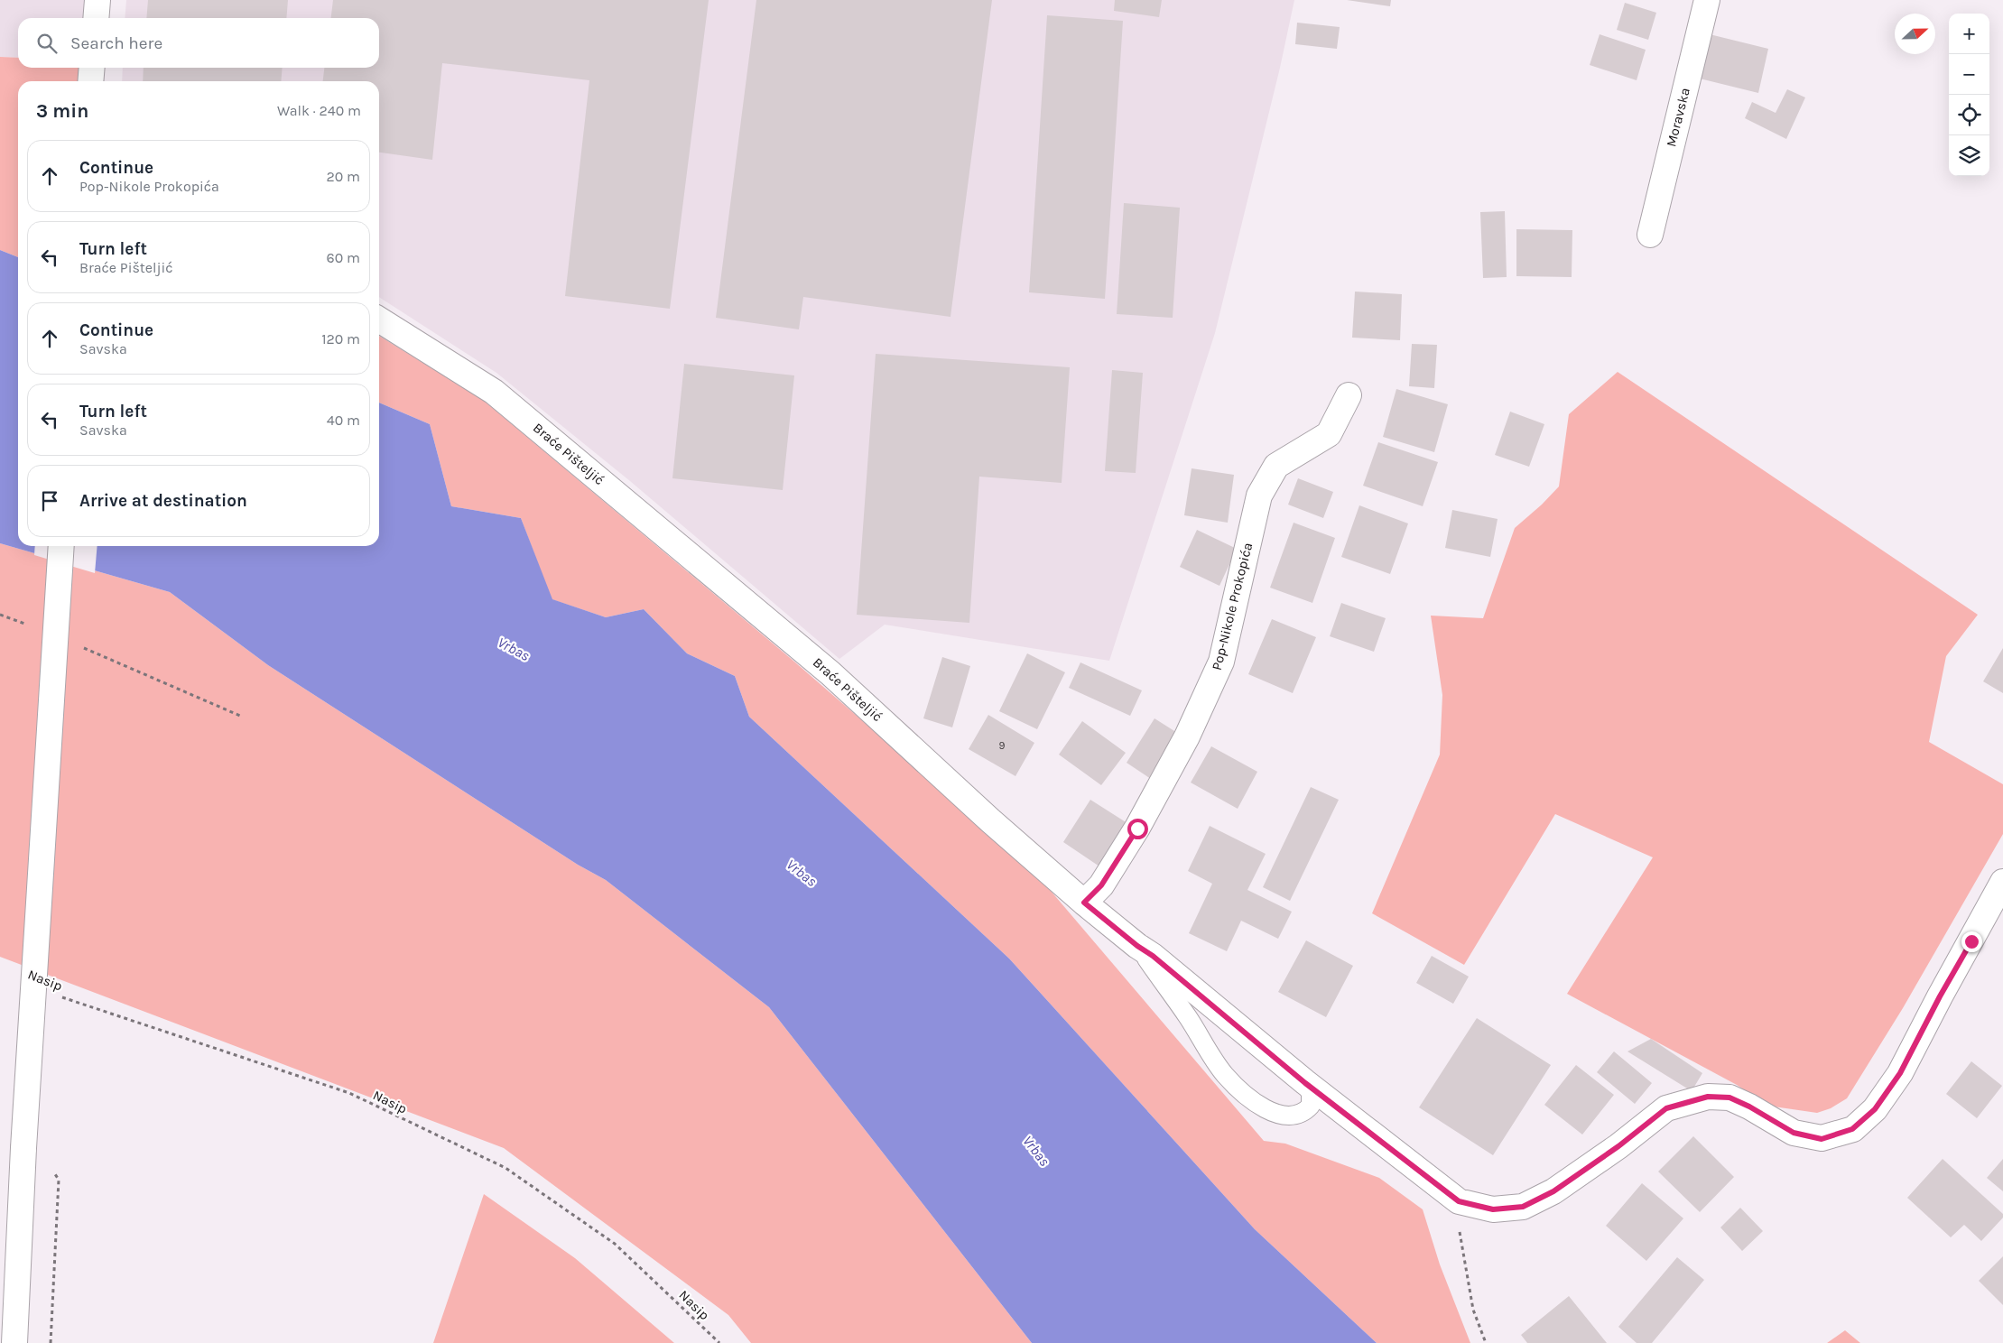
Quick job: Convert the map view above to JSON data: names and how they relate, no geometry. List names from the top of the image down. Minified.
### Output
{"streets":{"street":["Moravska","Braće Pišteljić","Pop-Nikole Prokopića"],"path":["Nasip"]},"crossings":[["Braće Pišteljić","Pop-Nikole Prokopića"]],"water":["Vrbas"],"house_numbers":["9"],"north":"right","page":{"map_buttons":["+","−"],"search":"Search here","heading":["3 min","Walk · 240 m"],"list":[["Continue","Pop-Nikole Prokopića","20 m"],["Turn left","Braće Pišteljić","60 m"],["Continue","Savska","120 m"],["Turn left","Savska","40 m"],"Arrive at destination"]}}
